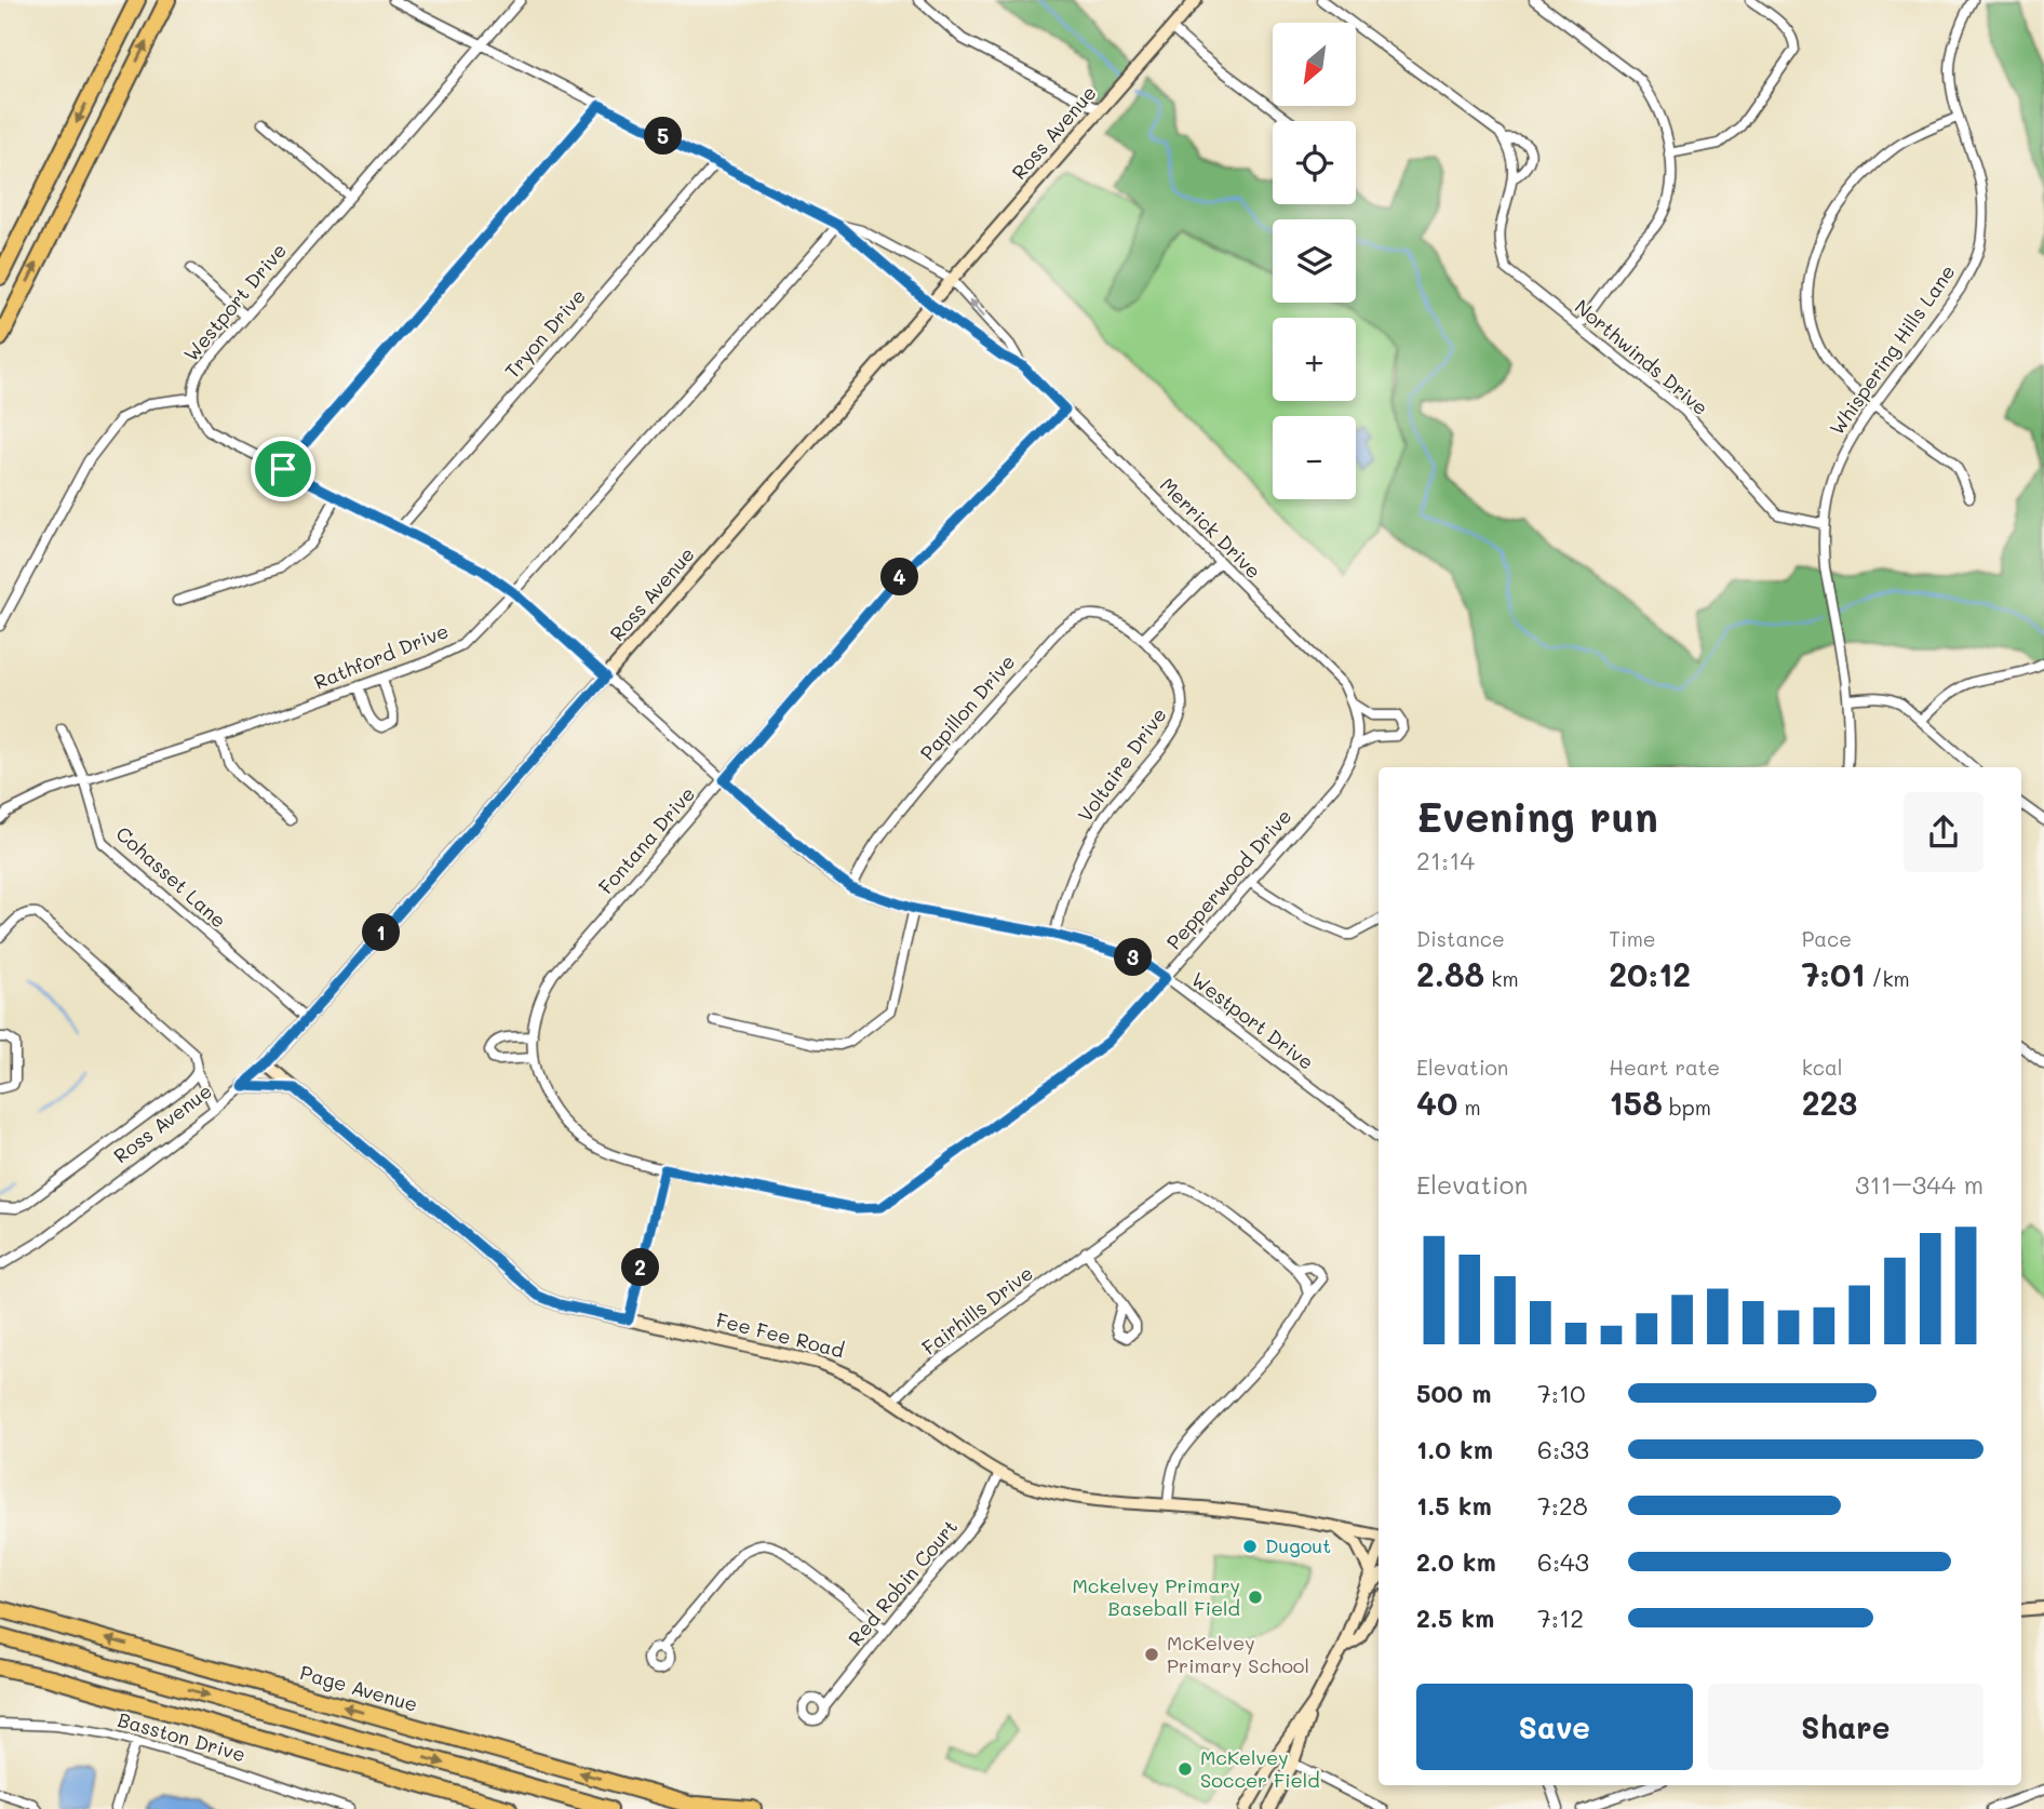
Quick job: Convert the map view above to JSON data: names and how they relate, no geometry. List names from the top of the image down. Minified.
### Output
{"streets":{"highway":["Page Avenue"],"street":["Ross Avenue","Westport Drive","Tryon Drive","Whispering Hills Lane","Northwinds Drive","Merrick Drive","Rathford Drive","Papillon Drive","Voltaire Drive","Fontana Drive","Cohasset Lane","Pepperwood Drive","Fairhills Drive","Fee Fee Road","Red Robin Court","Basston Drive"]},"crossings":[["Ross Avenue","Westport Drive"],["Ross Avenue","Merrick Drive"],["Ross Avenue","Cohasset Lane"],["Ross Avenue","Fee Fee Road"],["Westport Drive","Tryon Drive"],["Westport Drive","Merrick Drive"],["Westport Drive","Rathford Drive"],["Westport Drive","Papillon Drive"],["Westport Drive","Voltaire Drive"],["Westport Drive","Fontana Drive"],["Westport Drive","Pepperwood Drive"],["Tryon Drive","Merrick Drive"],["Whispering Hills Lane","Northwinds Drive"],["Merrick Drive","Rathford Drive"],["Merrick Drive","Fontana Drive"],["Merrick Drive","Pepperwood Drive"],["Rathford Drive","Cohasset Lane"],["Papillon Drive","Voltaire Drive"],["Fontana Drive","Pepperwood Drive"],["Fairhills Drive","Fee Fee Road"],["Fee Fee Road","Red Robin Court"]],"places":["Dugout","Mckelvey Primary Baseball Field","McKelvey Primary School","McKelvey Soccer Field"],"north":"bottom left","page":{"map_buttons":["+","−"],"pins":["5","4","1","3","2"],"heading":["Evening run","21:14"],"stats":[["Distance","2.88 km"],["Time","20:12"],["Pace","7:01 /km"],["Elevation","40 m"],["Heart rate","158 bpm"],["kcal","223"]],"chart":["Elevation","311–344 m"],"list":[{"name":"500 m","note":"7:10"},{"name":"1.0 km","note":"6:33"},{"name":"1.5 km","note":"7:28"},{"name":"2.0 km","note":"6:43"},{"name":"2.5 km","note":"7:12"}],"buttons":["Save","Share"]}}
